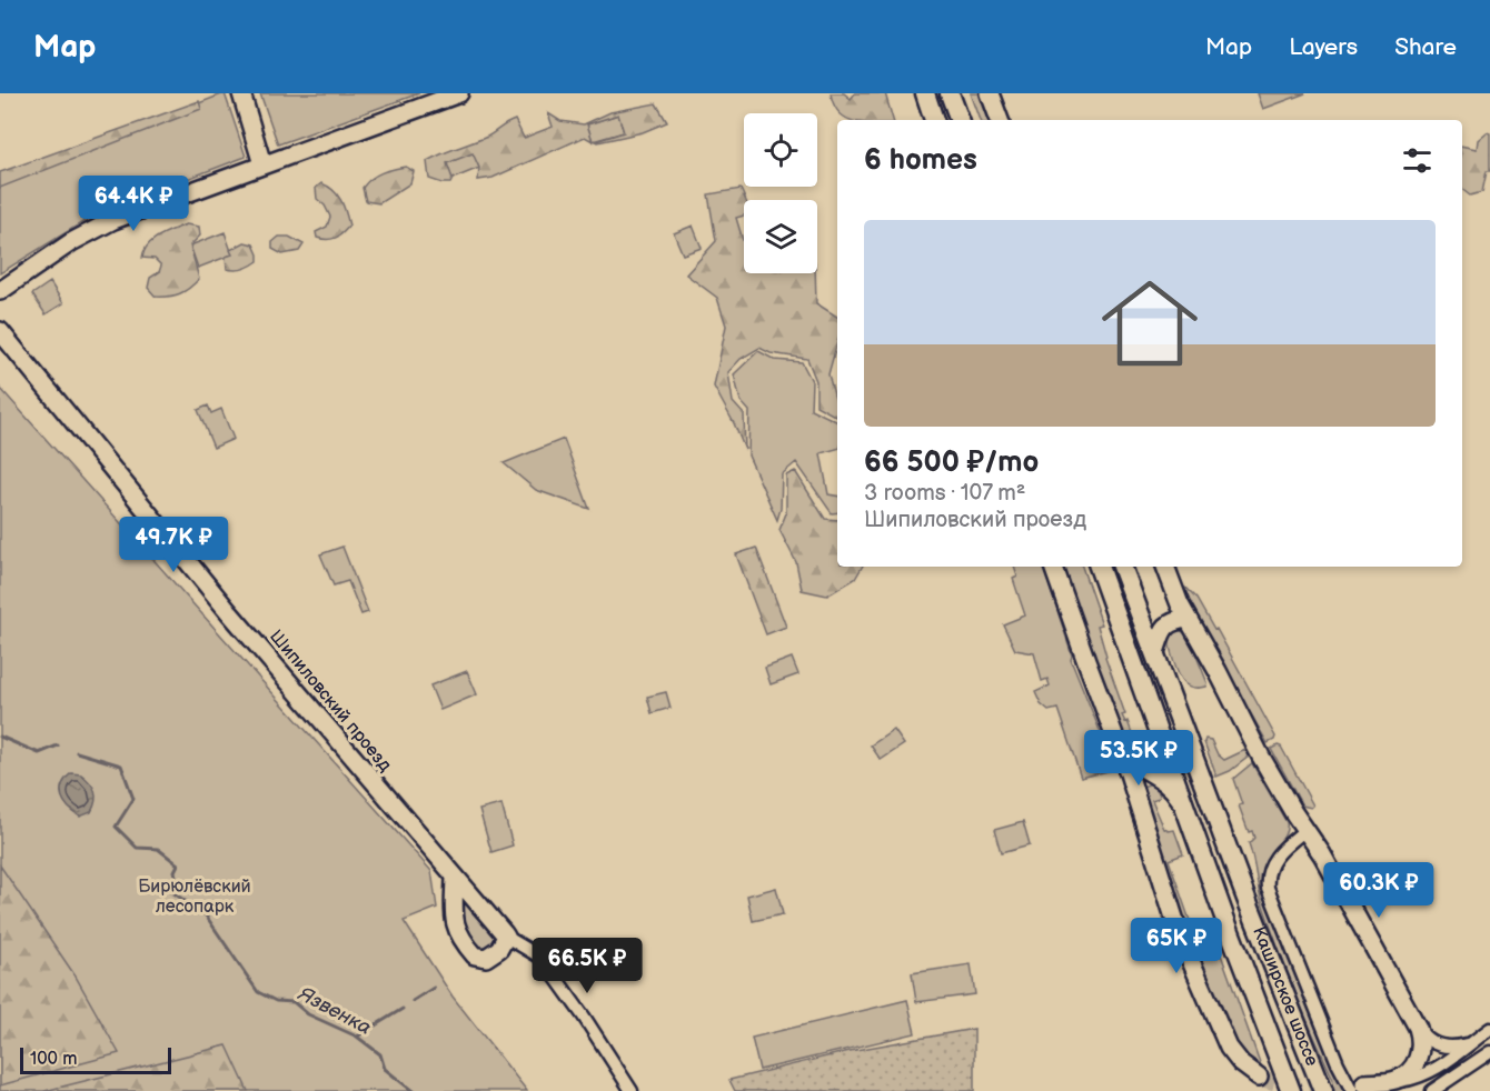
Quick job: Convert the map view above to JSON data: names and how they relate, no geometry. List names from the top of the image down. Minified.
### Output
{"streets":{"main road":["Шипиловский проезд","Каширское шоссе"]},"water":["Язвенка"],"parks":["Бирюлёвский лесопарк"],"scale_bar":"100 m","page":{"header":"Map","nav":["Map","Layers","Share"],"heading":"6 homes","price":["64.4K ₽","49.7K ₽","53.5K ₽","60.3K ₽","65K ₽","66.5K ₽"],"list":[{"name":"66 500 ₽/mo","note":"3 rooms · 107 m² · Шипиловский проезд"}],"scale":"100 m"}}
